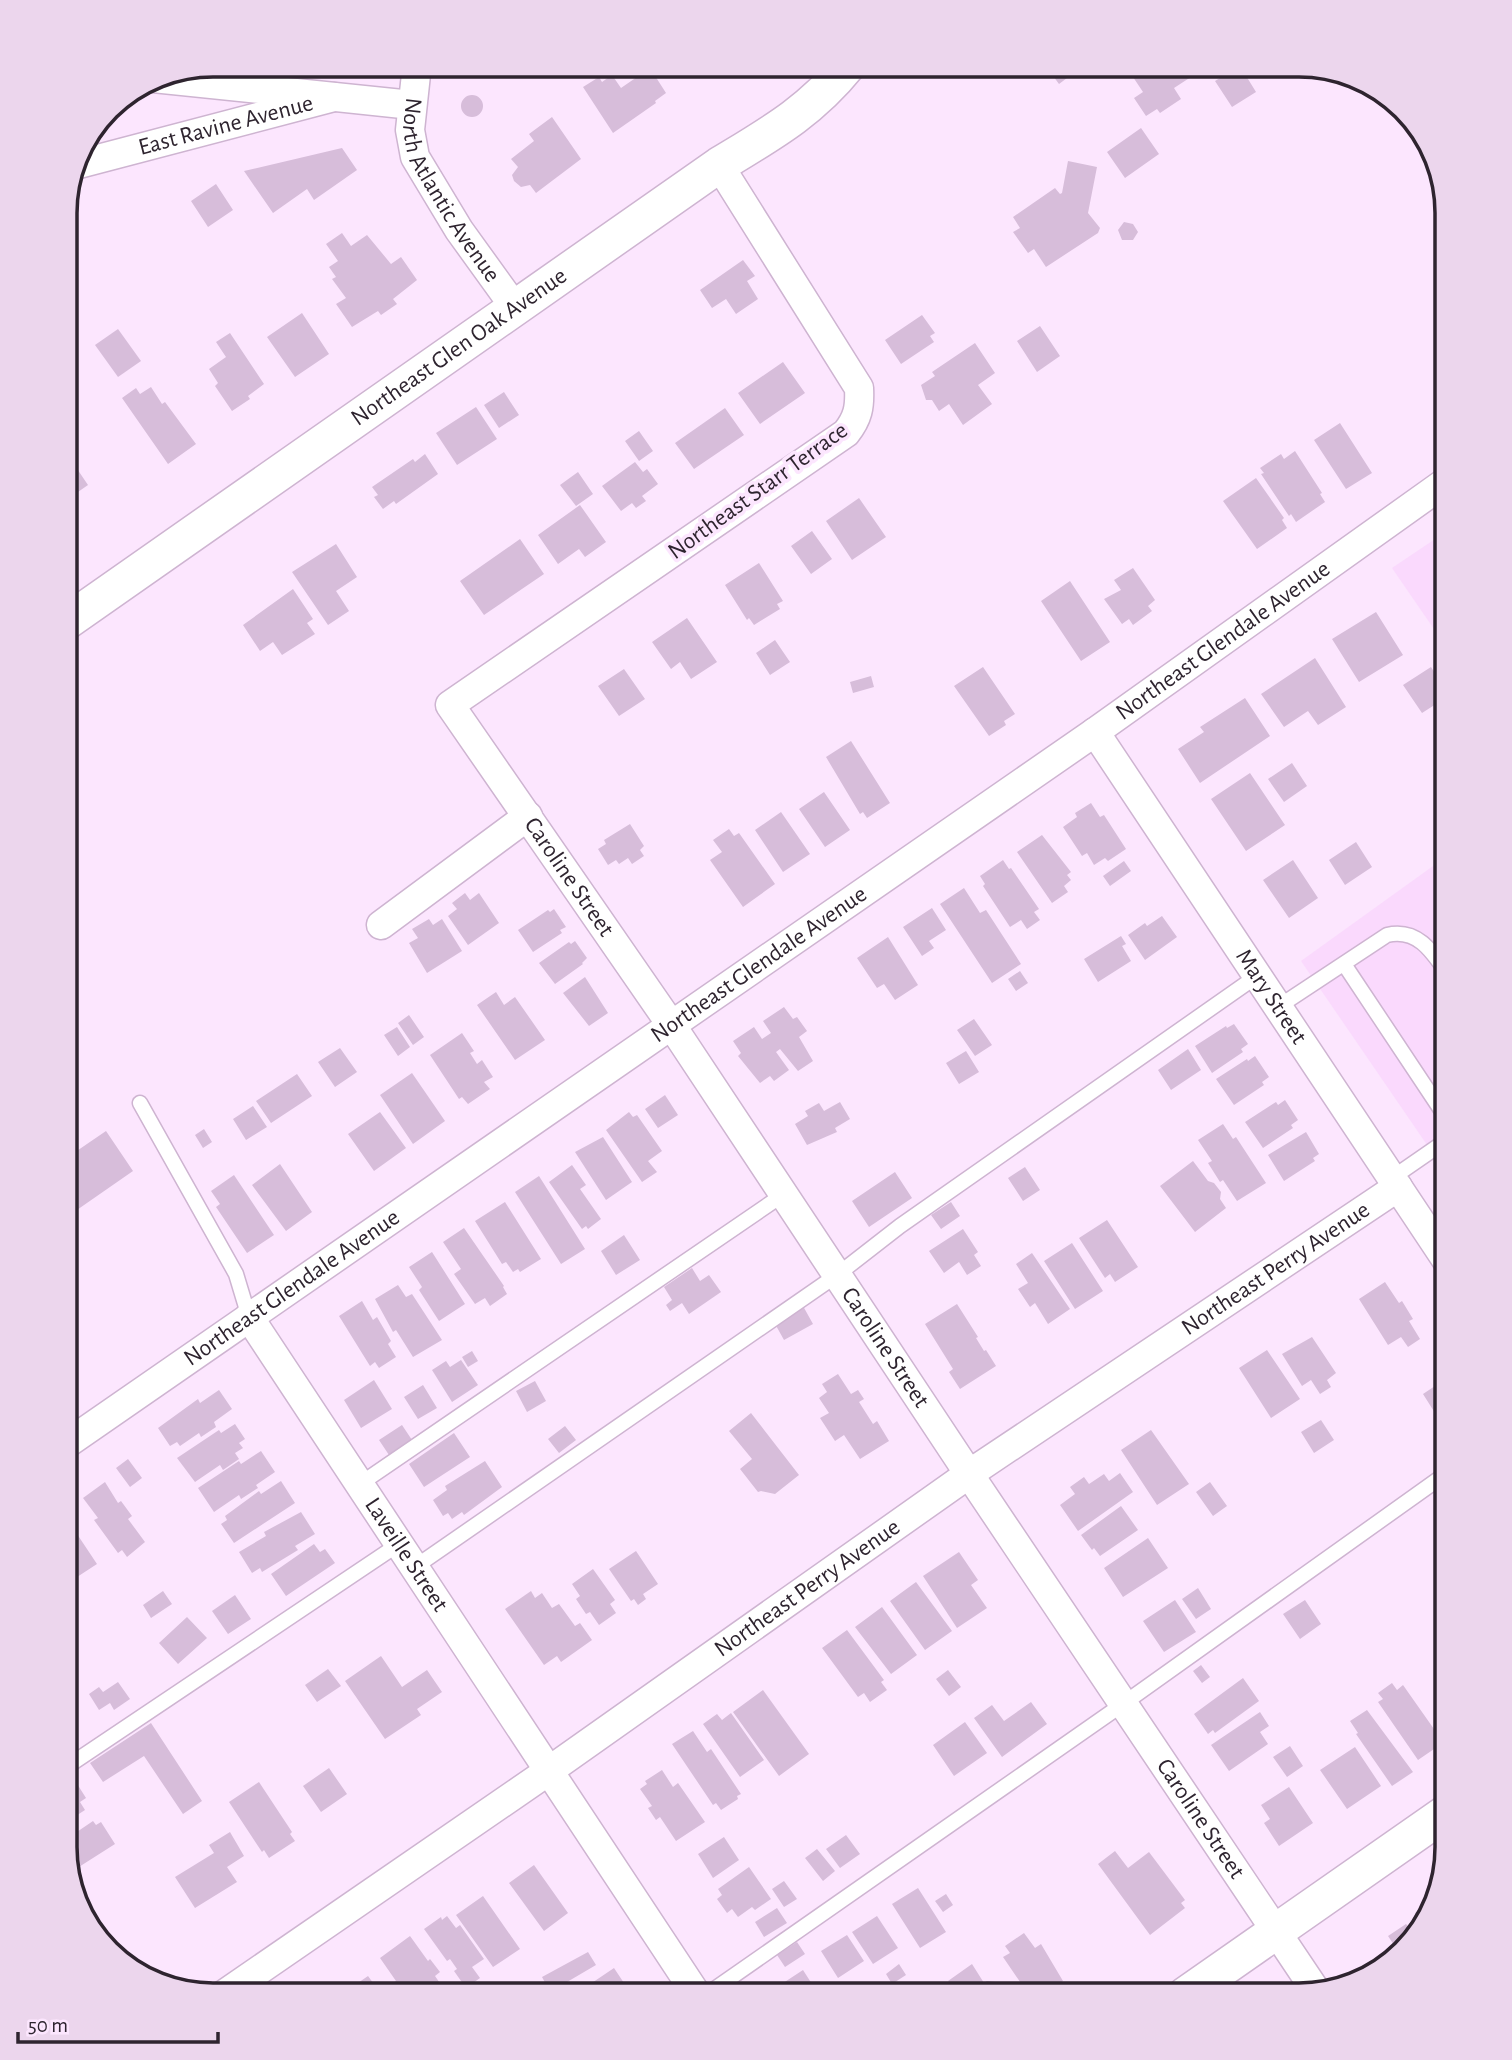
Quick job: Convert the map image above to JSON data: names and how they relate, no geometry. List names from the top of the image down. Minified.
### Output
{"streets":{"street":["East Ravine Avenue","North Atlantic Avenue","Northeast Glen Oak Avenue","Northeast Starr Terrace","Northeast Glendale Avenue","Caroline Street","Mary Street","Northeast Perry Avenue","Laveille Street"]},"crossings":[["North Atlantic Avenue","Northeast Glen Oak Avenue"],["Northeast Glen Oak Avenue","Northeast Starr Terrace"],["Northeast Starr Terrace","Caroline Street"],["Northeast Glendale Avenue","Caroline Street"],["Northeast Glendale Avenue","Mary Street"],["Northeast Glendale Avenue","Laveille Street"],["Caroline Street","Northeast Perry Avenue"],["Mary Street","Northeast Perry Avenue"],["Northeast Perry Avenue","Laveille Street"]],"scale_bar":"50 m"}
